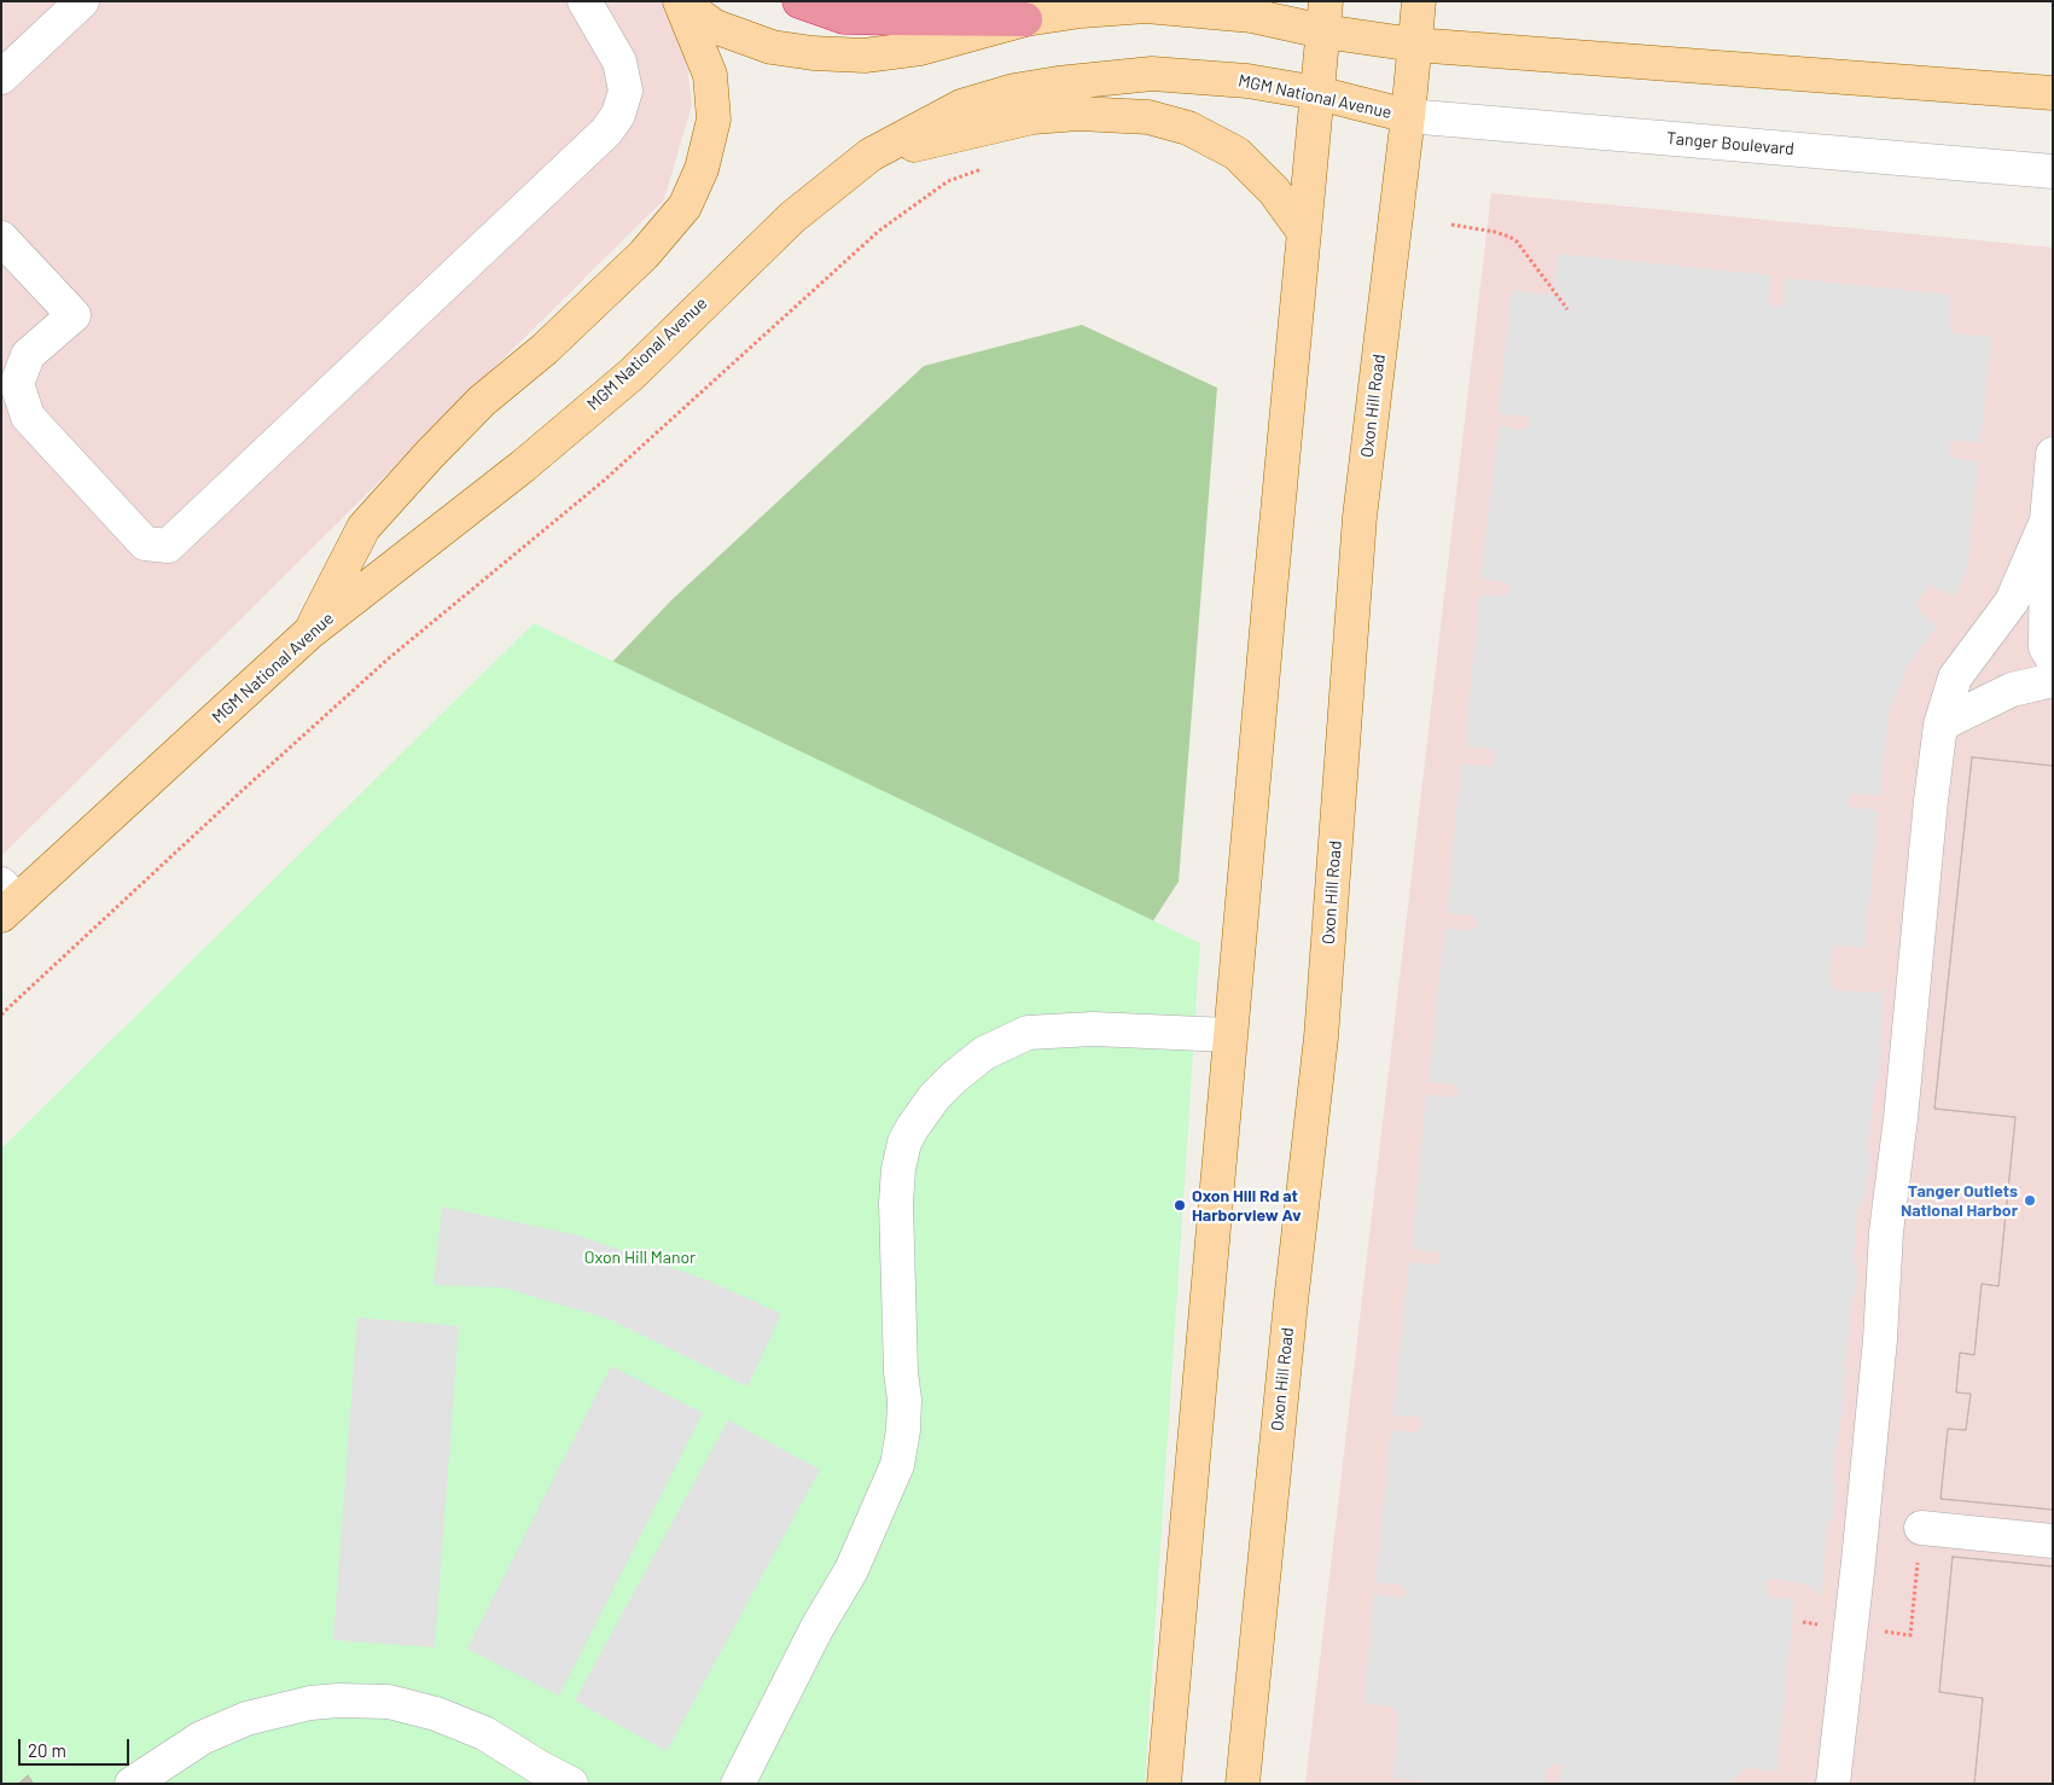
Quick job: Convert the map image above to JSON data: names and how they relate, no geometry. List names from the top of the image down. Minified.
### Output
{"streets":{"main road":["MGM National Avenue","Oxon Hill Road"],"street":["Tanger Boulevard"]},"crossings":[["MGM National Avenue","Tanger Boulevard"],["MGM National Avenue","Oxon Hill Road"],["Tanger Boulevard","Oxon Hill Road"]],"parks":["Oxon Hill Manor"],"places":["Tanger Outlets National Harbor","Oxon Hill Rd at Harborview Av"],"scale_bar":"20 m"}
